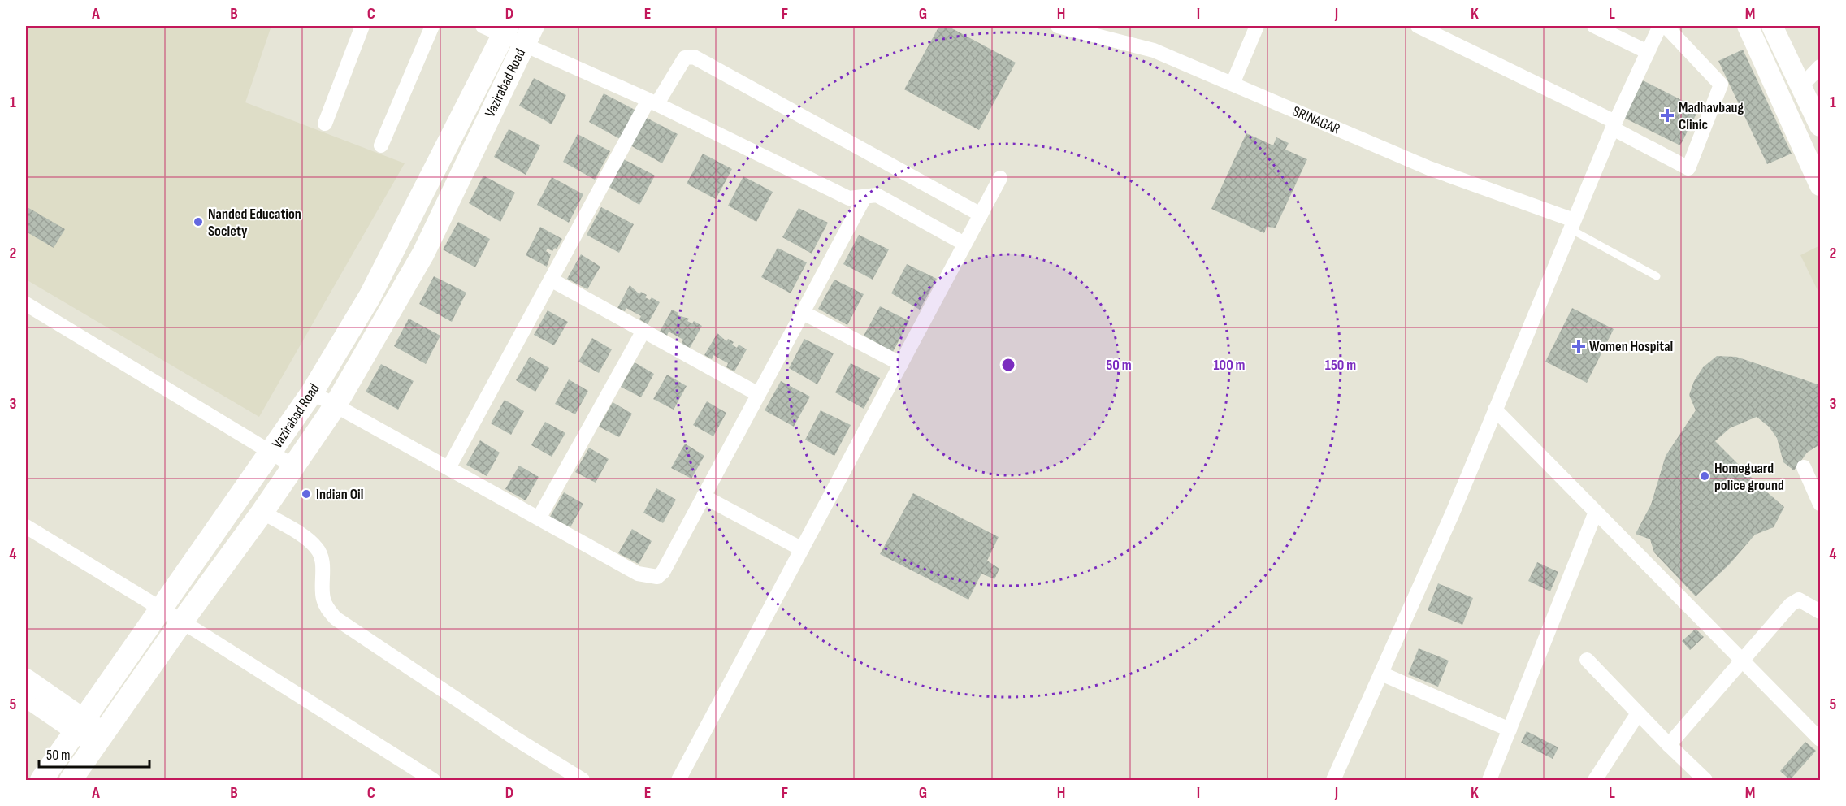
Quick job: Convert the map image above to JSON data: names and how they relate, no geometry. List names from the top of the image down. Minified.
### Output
{"streets":{"main road":["Vazirabad Road"],"street":["SRINAGAR"]},"places":{"health":["Madhavbaug Clinic","Women Hospital"],"other":["Nanded Education Society","Homeguard police ground","Indian Oil"]},"scale_bar":"50 m","grid":{"columns":["A","B","C","D","E","F","G","H","I","J","K","L","M"],"rows":["1","2","3","4","5"]},"rings":["50 m","100 m","150 m"]}
